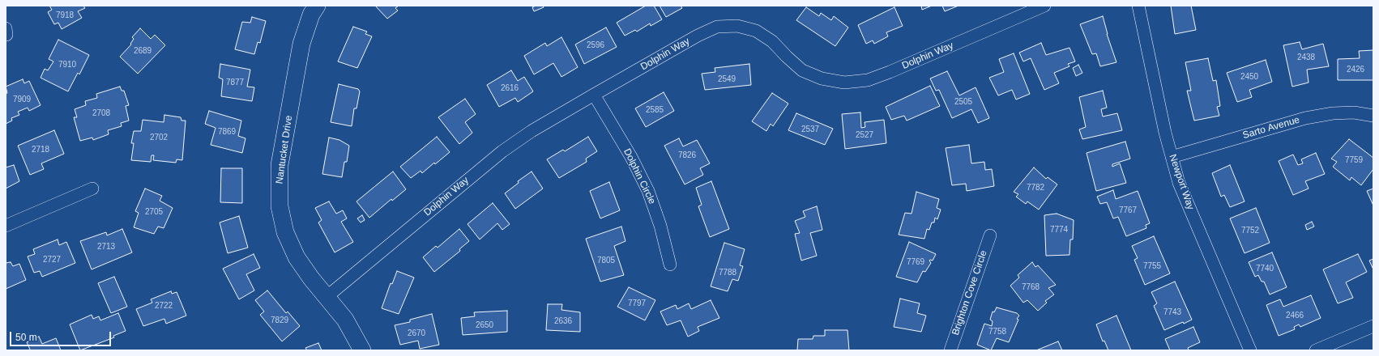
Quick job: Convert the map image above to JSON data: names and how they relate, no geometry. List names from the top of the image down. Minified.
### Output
{"streets":{"street":["Dolphin Way","Sarto Avenue","Nantucket Drive","Dolphin Circle","Newport Way","Brighton Cove Circle"]},"crossings":[["Dolphin Way","Nantucket Drive"],["Dolphin Way","Dolphin Circle"],["Sarto Avenue","Newport Way"]],"house_numbers":["7918","2596","2689","2438","7910","2426","2450","2549","7877","2616","7909","2505","2585","2708","2537","7869","2527","2702","2718","7826","7759","7782","7767","2705","7774","7752","2713","2727","7805","7769","7755","7740","7788","7768","7797","2722","7743","2466","7829","2636","2650","7758","2670"],"scale_bar":"50 m"}
